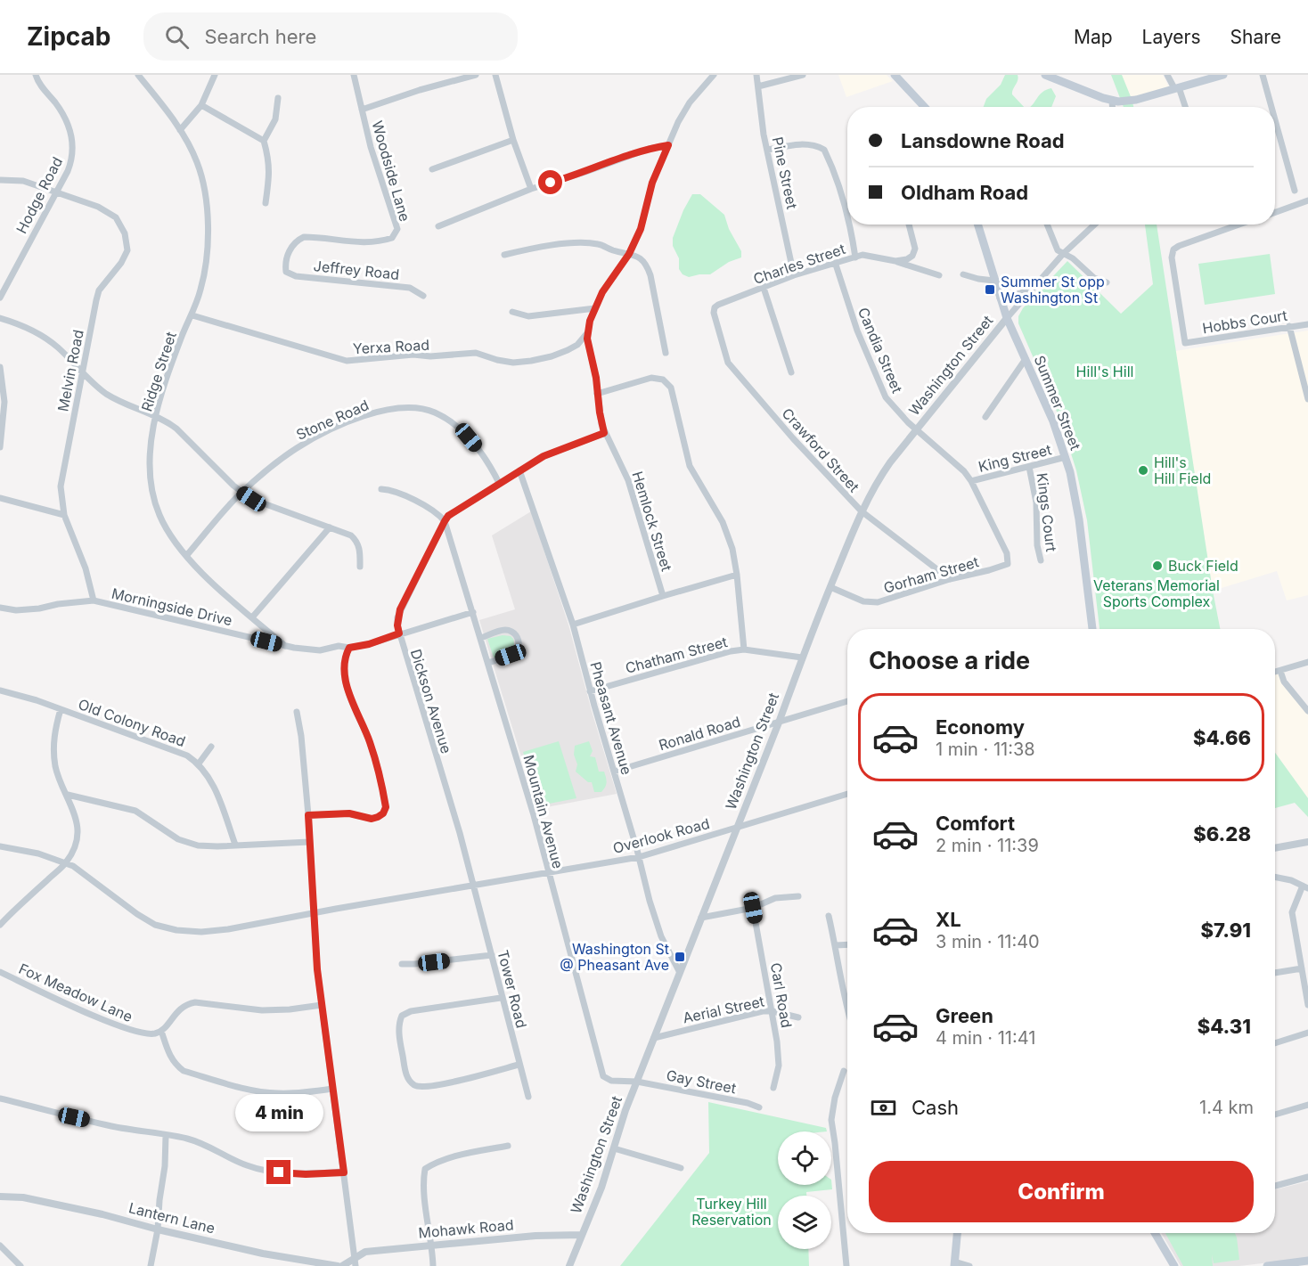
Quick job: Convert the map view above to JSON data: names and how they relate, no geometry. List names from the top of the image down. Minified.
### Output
{"streets":{"main road":["Summer Street"],"street":["Woodside Lane","Pine Street","Hodge Road","Charles Street","Jeffrey Road","Hobbs Court","Yerxa Road","Candia Street","Washington Street","Melvin Road","Ridge Street","Stone Road","Crawford Street","King Street","Kings Court","Hemlock Street","Gorham Street","Morningside Drive","Chatham Street","Dickson Avenue","Pheasant Avenue","Old Colony Road","Ronald Road","Mountain Avenue","Overlook Road","Tower Road","Fox Meadow Lane","Carl Road","Aerial Street","Gay Street","Lantern Lane","Mohawk Road"]},"crossings":[["Woodside Lane","Jeffrey Road"],["Pine Street","Charles Street"],["Hodge Road","Melvin Road"],["Charles Street","Candia Street"],["Charles Street","Crawford Street"],["Yerxa Road","Ridge Street"],["Yerxa Road","Hemlock Street"],["Candia Street","Washington Street"],["Candia Street","King Street"],["Candia Street","Gorham Street"],["Washington Street","Summer Street"],["Washington Street","Crawford Street"],["Washington Street","Gorham Street"],["Washington Street","Chatham Street"],["Washington Street","Pheasant Avenue"],["Washington Street","Ronald Road"],["Washington Street","Mountain Avenue"],["Washington Street","Overlook Road"],["Washington Street","Aerial Street"],["Washington Street","Gay Street"],["Washington Street","Mohawk Road"],["Melvin Road","Morningside Drive"],["Ridge Street","Stone Road"],["Ridge Street","Morningside Drive"],["Summer Street","King Street"],["Stone Road","Dickson Avenue"],["Crawford Street","Gorham Street"],["King Street","Kings Court"],["Hemlock Street","Dickson Avenue"],["Morningside Drive","Dickson Avenue"],["Morningside Drive","Mountain Avenue"],["Chatham Street","Pheasant Avenue"],["Dickson Avenue","Pheasant Avenue"],["Dickson Avenue","Mountain Avenue"],["Dickson Avenue","Overlook Road"],["Dickson Avenue","Tower Road"],["Pheasant Avenue","Ronald Road"],["Pheasant Avenue","Overlook Road"],["Mountain Avenue","Overlook Road"],["Mountain Avenue","Gay Street"],["Overlook Road","Tower Road"],["Carl Road","Aerial Street"]],"parks":["Hill's Hill","Veterans Memorial Sports Complex","Turkey Hill Reservation"],"places":{"transit":["Summer St opp Washington St","Washington St @ Pheasant Ave"],"other":["Hill's Hill Field","Buck Field"]},"page":{"header":"Zipcab","search":"Search here","nav":["Map","Layers","Share"],"banner":["Lansdowne Road","Oldham Road"],"heading":"Choose a ride","list":[{"name":"Economy","note":"1 min · 11:38","value":"$4.66"},{"name":"Comfort","note":"2 min · 11:39","value":"$6.28"},{"name":"XL","note":"3 min · 11:40","value":"$7.91"},{"name":"Green","note":"4 min · 11:41","value":"$4.31"}],"pay":["Cash","1.4 km"],"bubble":"4 min","buttons":"Confirm"}}
